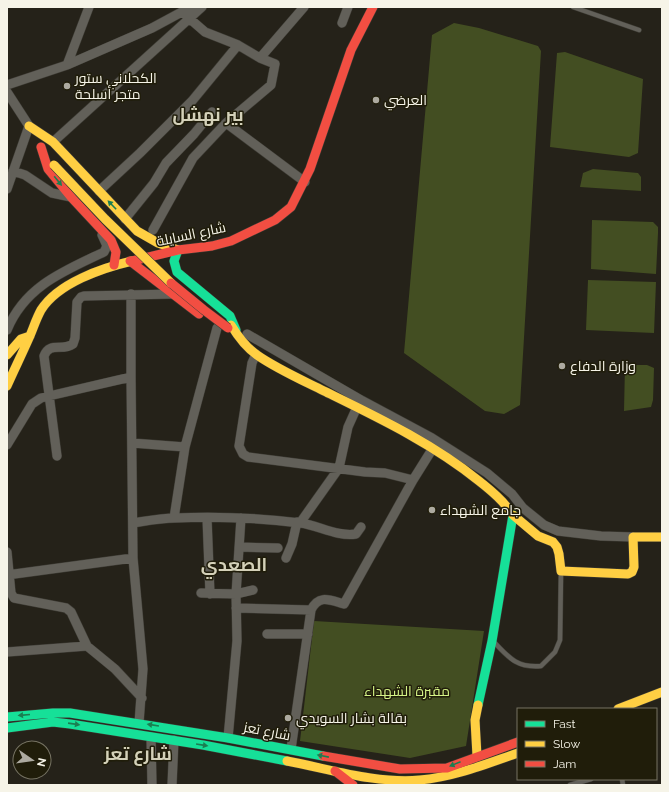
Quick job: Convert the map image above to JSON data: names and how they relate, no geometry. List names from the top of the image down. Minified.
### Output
{"streets":{"main road":["شارع السايلة","شارع تعز"]},"districts":["بير نهشل","الصعدي","شارع تعز"],"parks":["مقبرة الشهداء"],"places":["الكحلاني ستور متجر أسلحة","العرضي","وزارة الدفاع","جامع الشهداء","بقالة بشار السويدي"],"legend":["Fast","Slow","Jam"],"north":"right"}
